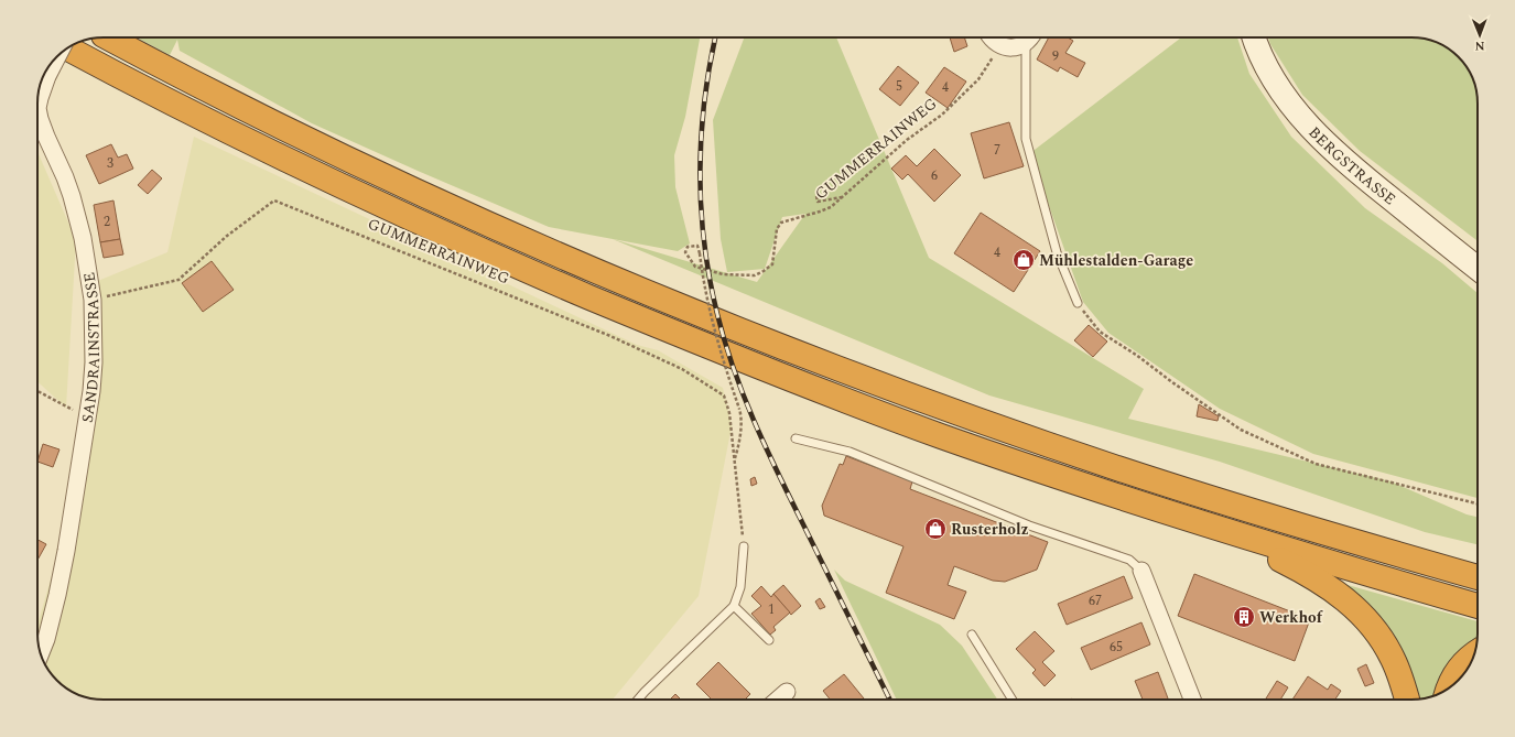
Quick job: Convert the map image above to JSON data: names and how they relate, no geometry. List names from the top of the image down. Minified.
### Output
{"streets":{"main road":["BERGSTRASSE"],"street":["SANDRAINSTRASSE"],"path":["GUMMERRAINWEG"]},"crossings":[["GUMMERRAINWEG","SANDRAINSTRASSE"]],"places":{"shop":["Mühlestalden-Garage","Rusterholz"],"building":["Werkhof"]},"house_numbers":["9","5","4","7","3","6","2","4","67","1","65"],"north":"bottom"}
